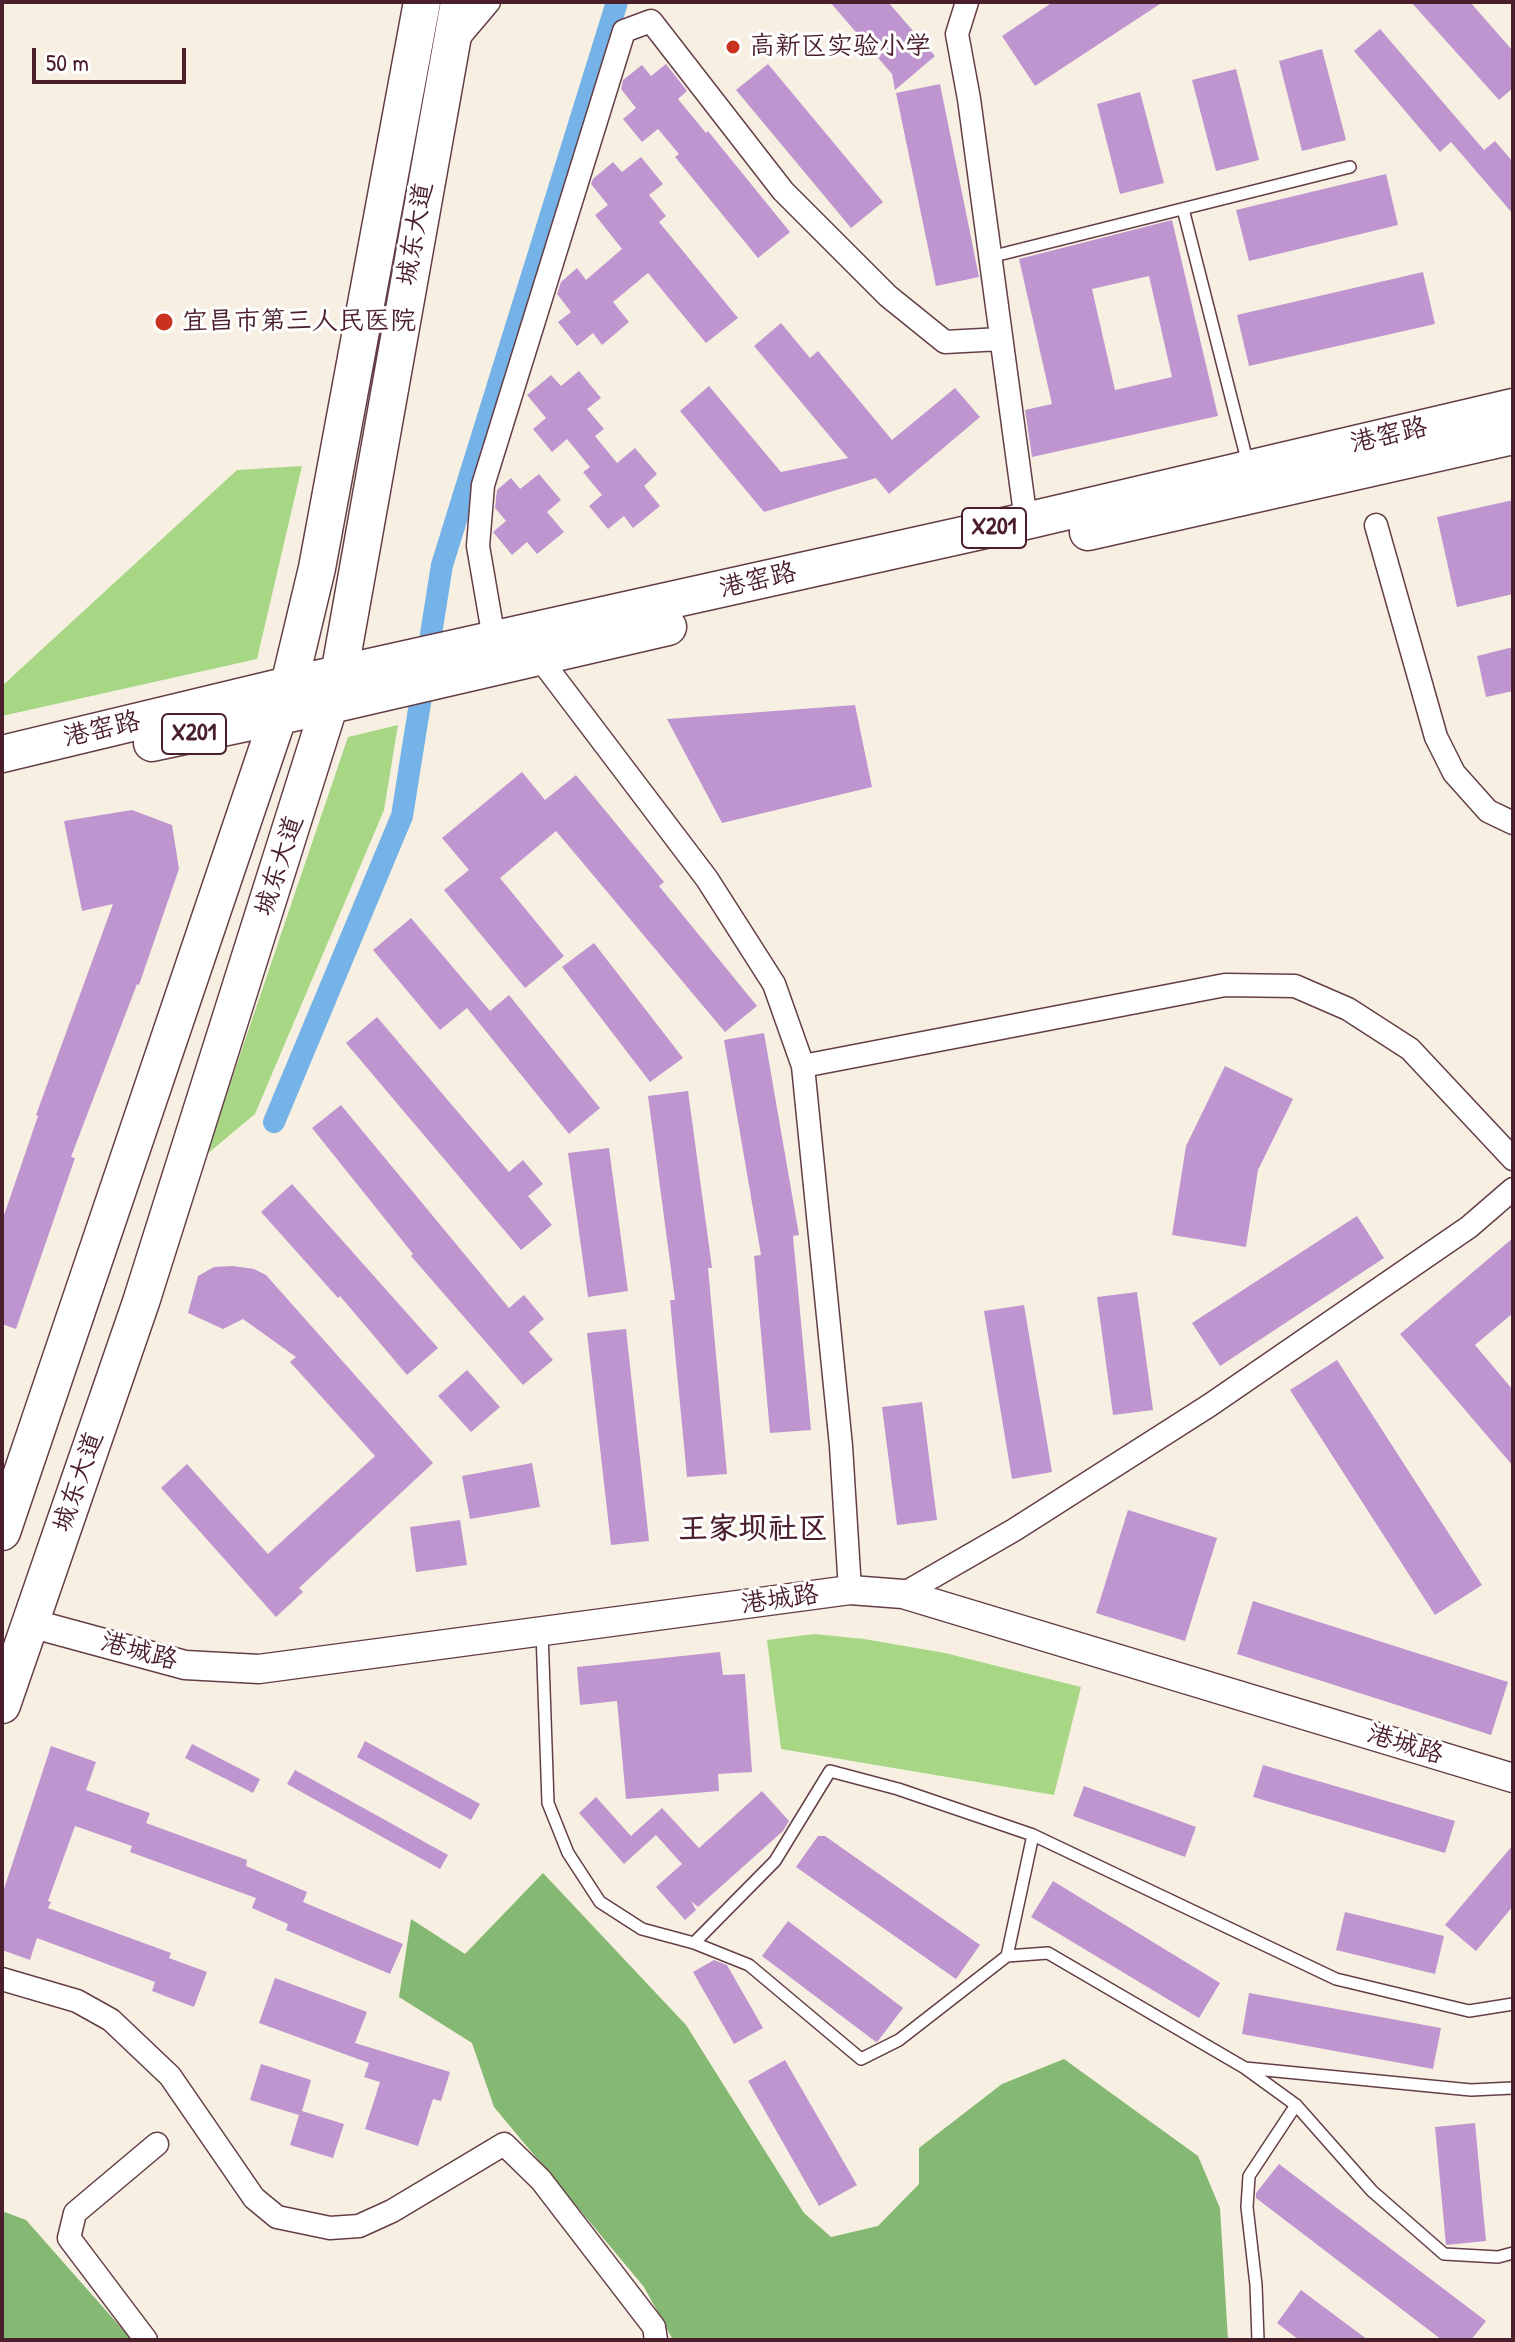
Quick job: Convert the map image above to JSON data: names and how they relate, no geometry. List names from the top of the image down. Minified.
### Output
{"streets":{"main road":["城东大道","港窑路","X201"],"street":["港城路"]},"crossings":[["城东大道","港窑路"],["城东大道","港城路"]],"districts":["王家坝社区"],"places":["高新区实验小学","宜昌市第三人民医院"],"scale_bar":"50 m"}
